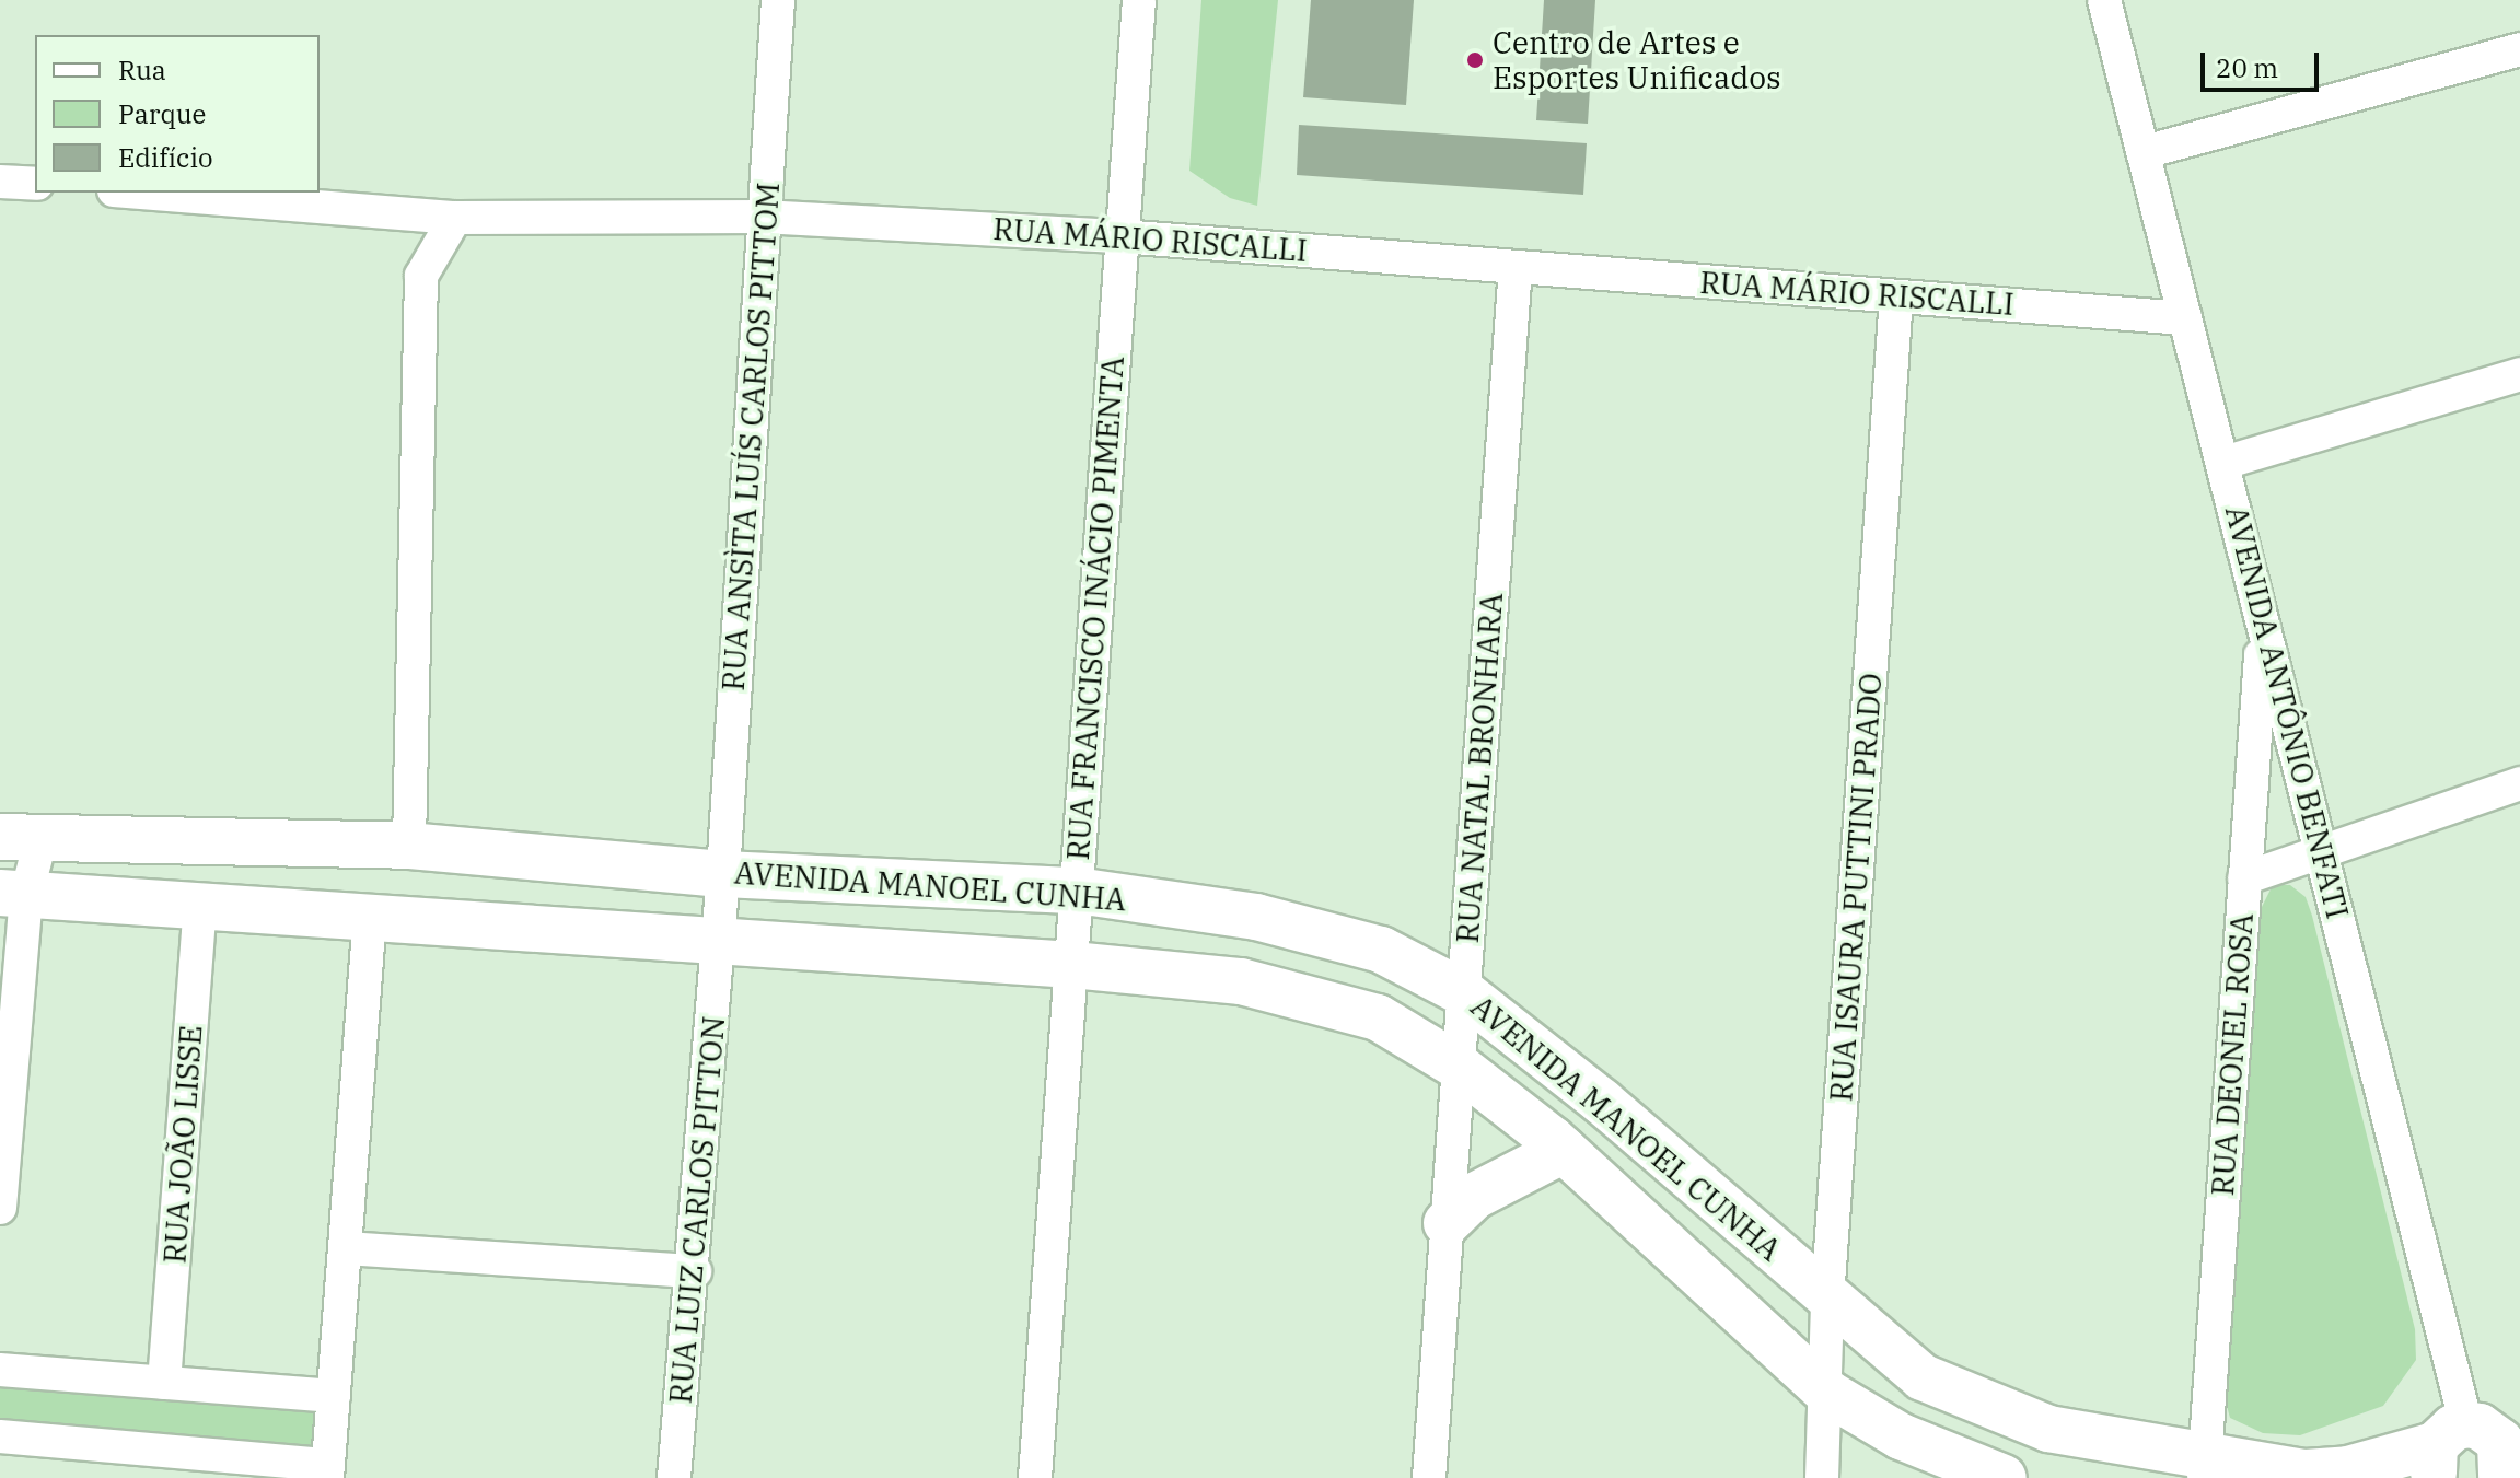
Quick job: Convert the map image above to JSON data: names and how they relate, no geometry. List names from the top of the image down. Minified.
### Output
{"streets":{"street":["RUA MÁRIO RISCALLI","RUA ANSÌTA LUÍS CARLOS PITTOM","RUA FRANCISCO INÁCIO PIMENTA","AVENIDA ANTÔNIO BENFATI","RUA NATAL BRONHARA","AVENIDA MANOEL CUNHA","RUA ISAURA PUTTINI PRADO","RUA DEONEL ROSA","RUA JOÃO LISSE","RUA LUIZ CARLOS PITTON"]},"crossings":[["RUA MÁRIO RISCALLI","RUA ANSÌTA LUÍS CARLOS PITTOM"],["RUA MÁRIO RISCALLI","RUA FRANCISCO INÁCIO PIMENTA"],["RUA MÁRIO RISCALLI","AVENIDA ANTÔNIO BENFATI"],["RUA MÁRIO RISCALLI","RUA NATAL BRONHARA"],["RUA MÁRIO RISCALLI","RUA ISAURA PUTTINI PRADO"],["RUA ANSÌTA LUÍS CARLOS PITTOM","AVENIDA MANOEL CUNHA"],["RUA ANSÌTA LUÍS CARLOS PITTOM","RUA LUIZ CARLOS PITTON"],["RUA FRANCISCO INÁCIO PIMENTA","AVENIDA MANOEL CUNHA"],["AVENIDA ANTÔNIO BENFATI","AVENIDA MANOEL CUNHA"],["AVENIDA ANTÔNIO BENFATI","RUA DEONEL ROSA"],["RUA NATAL BRONHARA","AVENIDA MANOEL CUNHA"],["AVENIDA MANOEL CUNHA","RUA ISAURA PUTTINI PRADO"],["AVENIDA MANOEL CUNHA","RUA DEONEL ROSA"],["AVENIDA MANOEL CUNHA","RUA JOÃO LISSE"],["AVENIDA MANOEL CUNHA","RUA LUIZ CARLOS PITTON"]],"places":["Centro de Artes e Esportes Unificados"],"legend":["Rua","Parque","Edifício"],"scale_bar":"20 m"}
